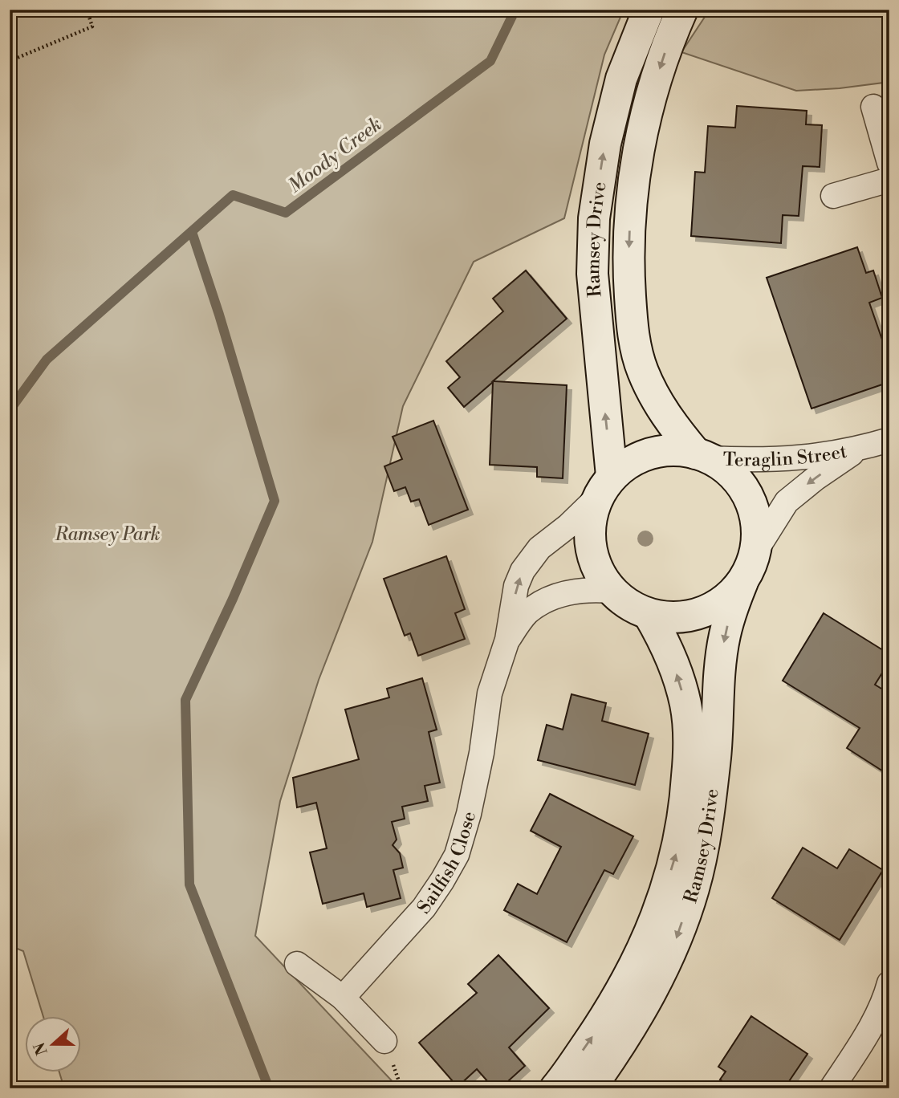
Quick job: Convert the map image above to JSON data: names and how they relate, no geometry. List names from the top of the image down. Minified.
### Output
{"streets":{"main road":["Ramsey Drive"],"street":["Teraglin Street","Sailfish Close"]},"crossings":[["Ramsey Drive","Teraglin Street"],["Ramsey Drive","Sailfish Close"],["Teraglin Street","Sailfish Close"]],"one_way":["Teraglin Street"],"water":["Moody Creek"],"parks":["Ramsey Park"],"north":"left"}
